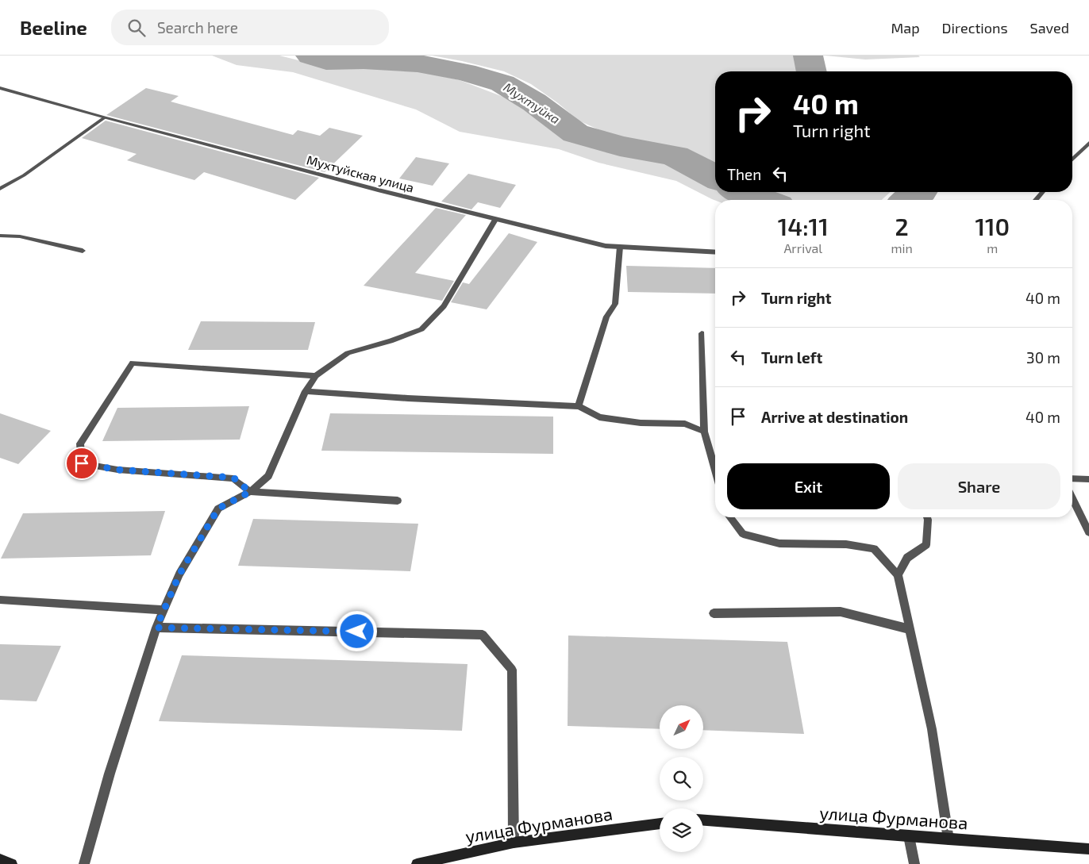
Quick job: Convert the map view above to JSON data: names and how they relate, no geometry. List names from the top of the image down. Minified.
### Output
{"streets":{"main road":["улица Фурманова"],"street":["Мухтуйская улица"]},"water":["Мухтуйка"],"north":"top right","page":{"header":"Beeline","search":"Search here","nav":["Map","Directions","Saved"],"turn":["40 m","Turn right"],"then":"Then","eta":["14:11","Arrival","2","min","110","m"],"list":[{"name":"Turn right","value":"40 m"},{"name":"Turn left","value":"30 m"},{"name":"Arrive at destination","value":"40 m"}],"buttons":["Exit","Share"]}}
